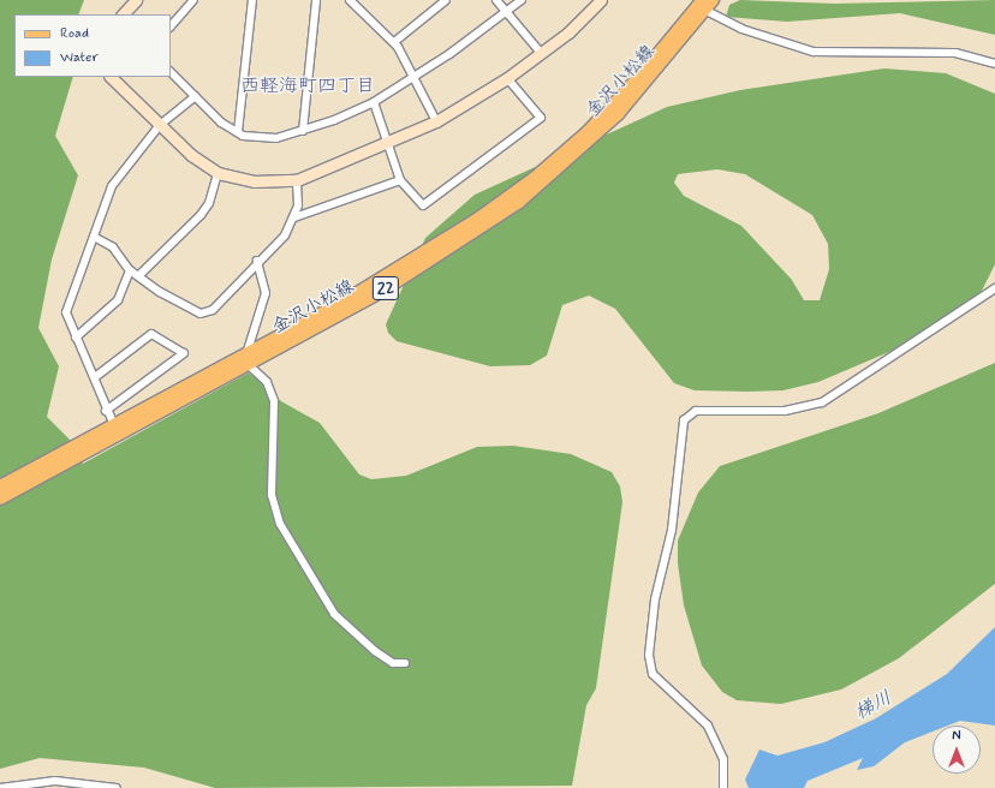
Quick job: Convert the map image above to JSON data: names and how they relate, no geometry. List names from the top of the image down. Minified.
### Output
{"streets":{"main road":["金沢小松線","22"]},"districts":["西軽海町四丁目"],"water":["梯川"],"legend":["Road","Water"],"north":"top"}
